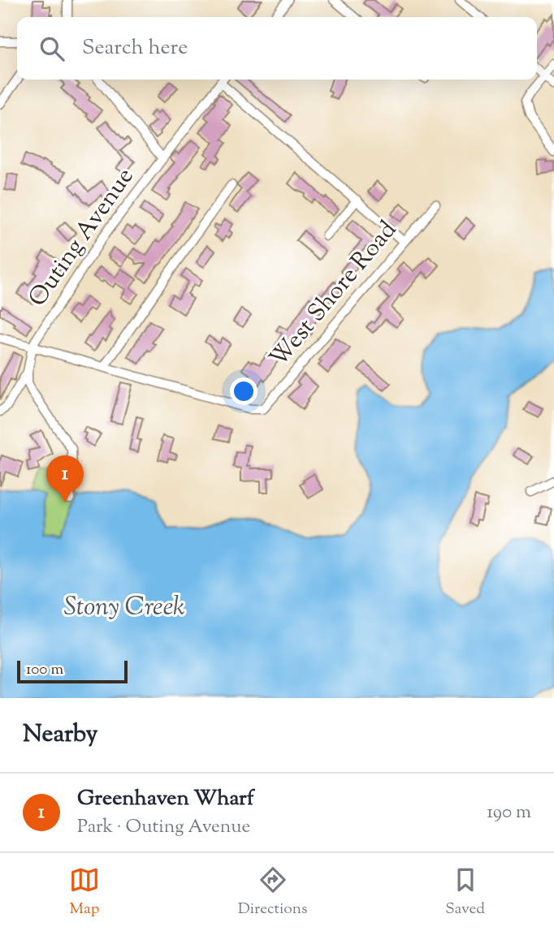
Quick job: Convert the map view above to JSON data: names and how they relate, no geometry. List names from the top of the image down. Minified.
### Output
{"streets":{"street":["Outing Avenue","West Shore Road"]},"crossings":[["Outing Avenue","West Shore Road"]],"water":["Stony Creek"],"scale_bar":"100 m","page":{"search":"Search here","pins":"1","scale":"100 m","heading":"Nearby","list":[{"mark":"1","name":"Greenhaven Wharf","note":"Park · Outing Avenue","value":"190 m"}],"nav":["Map","Directions","Saved"]}}
